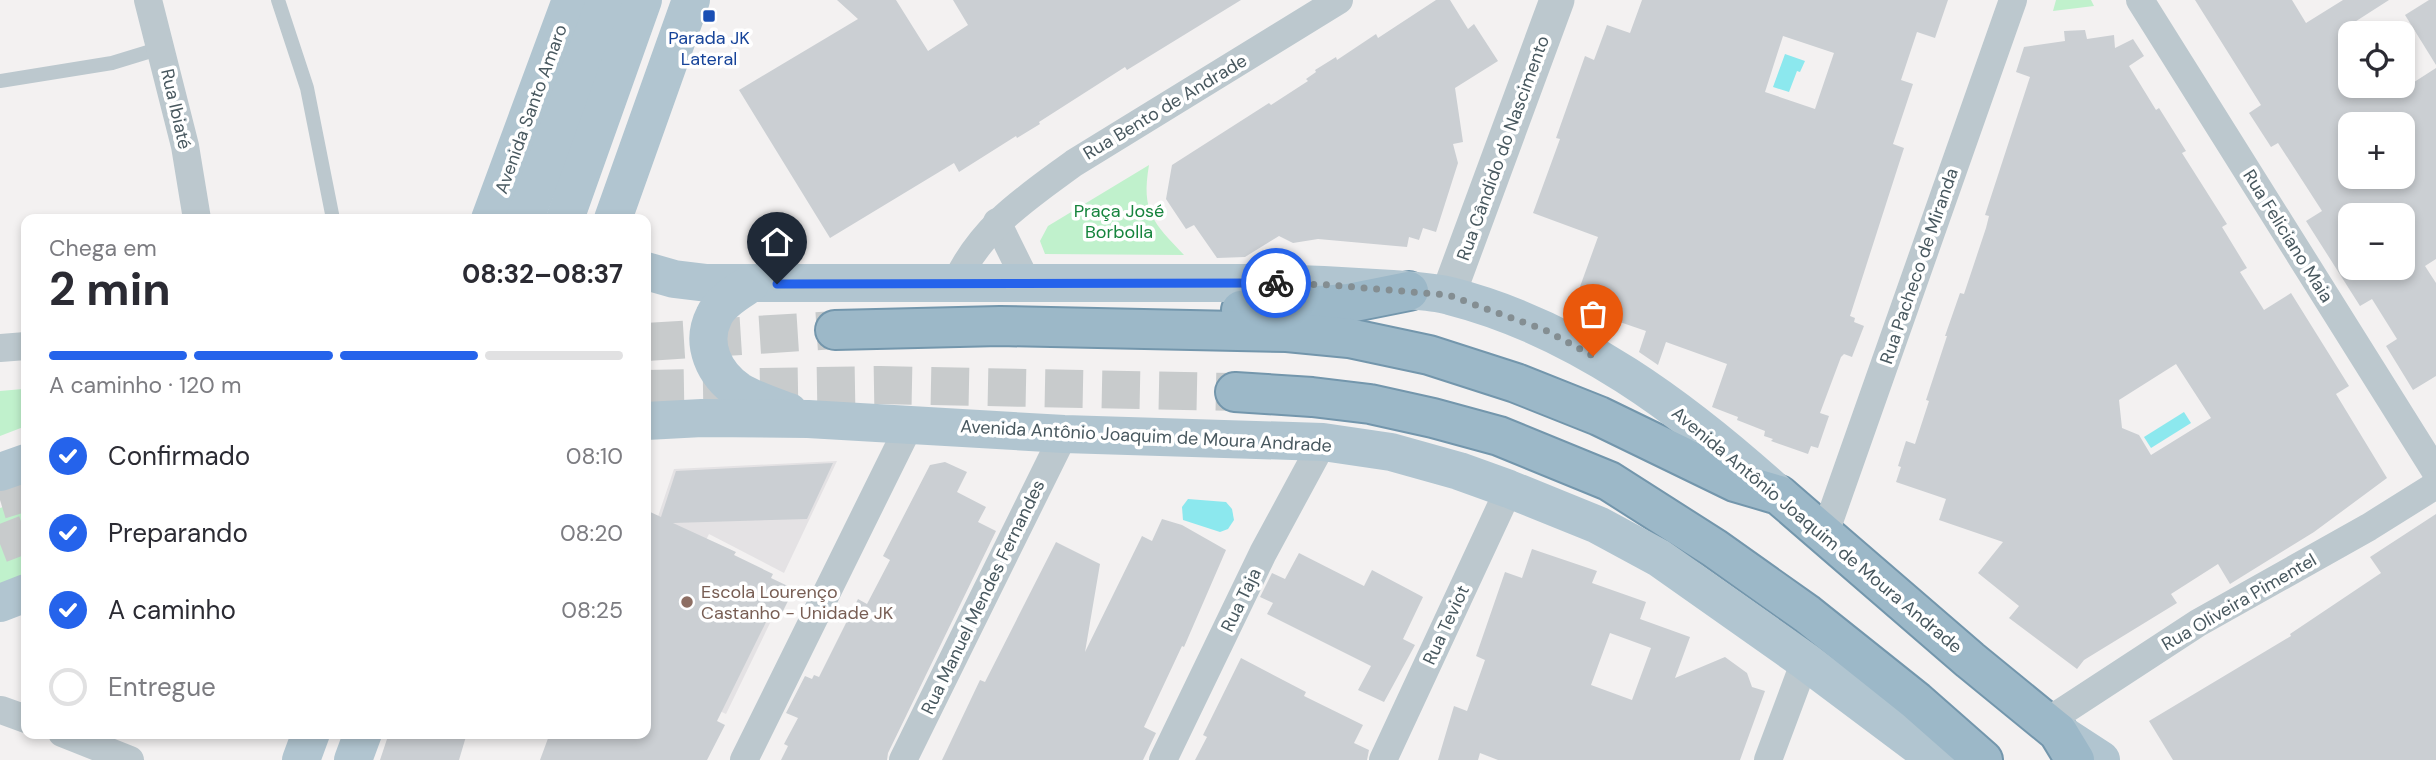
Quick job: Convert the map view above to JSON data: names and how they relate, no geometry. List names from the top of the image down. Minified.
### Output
{"streets":{"highway":["Avenida Antônio Joaquim de Moura Andrade"],"main road":["Avenida Santo Amaro"],"street":["Rua Bento de Andrade","Rua Ibiaté","Rua Cândido do Nascimento","Rua Feliciano Maia","Rua Pacheco de Miranda","Rua Manuel Mendes Fernandes","Rua Taja","Rua Oliveira Pimentel","Rua Teviot"]},"crossings":[["Rua Bento de Andrade","Avenida Antônio Joaquim de Moura Andrade"],["Rua Cândido do Nascimento","Avenida Antônio Joaquim de Moura Andrade"],["Rua Pacheco de Miranda","Avenida Antônio Joaquim de Moura Andrade"],["Avenida Antônio Joaquim de Moura Andrade","Rua Manuel Mendes Fernandes"],["Avenida Antônio Joaquim de Moura Andrade","Rua Taja"],["Avenida Antônio Joaquim de Moura Andrade","Rua Oliveira Pimentel"],["Avenida Antônio Joaquim de Moura Andrade","Rua Teviot"]],"parks":["Praça José Borbolla"],"places":{"transit":["Parada JK Lateral"],"other":["Escola Lourenço Castanho - Unidade JK"]},"page":{"map_buttons":["+","−"],"heading":["2 min","Chega em","08:32–08:37"],"bar":"A caminho · 120 m","list":[["Confirmado","08:10"],["Preparando","08:20"],["A caminho","08:25"],"Entregue"]}}
